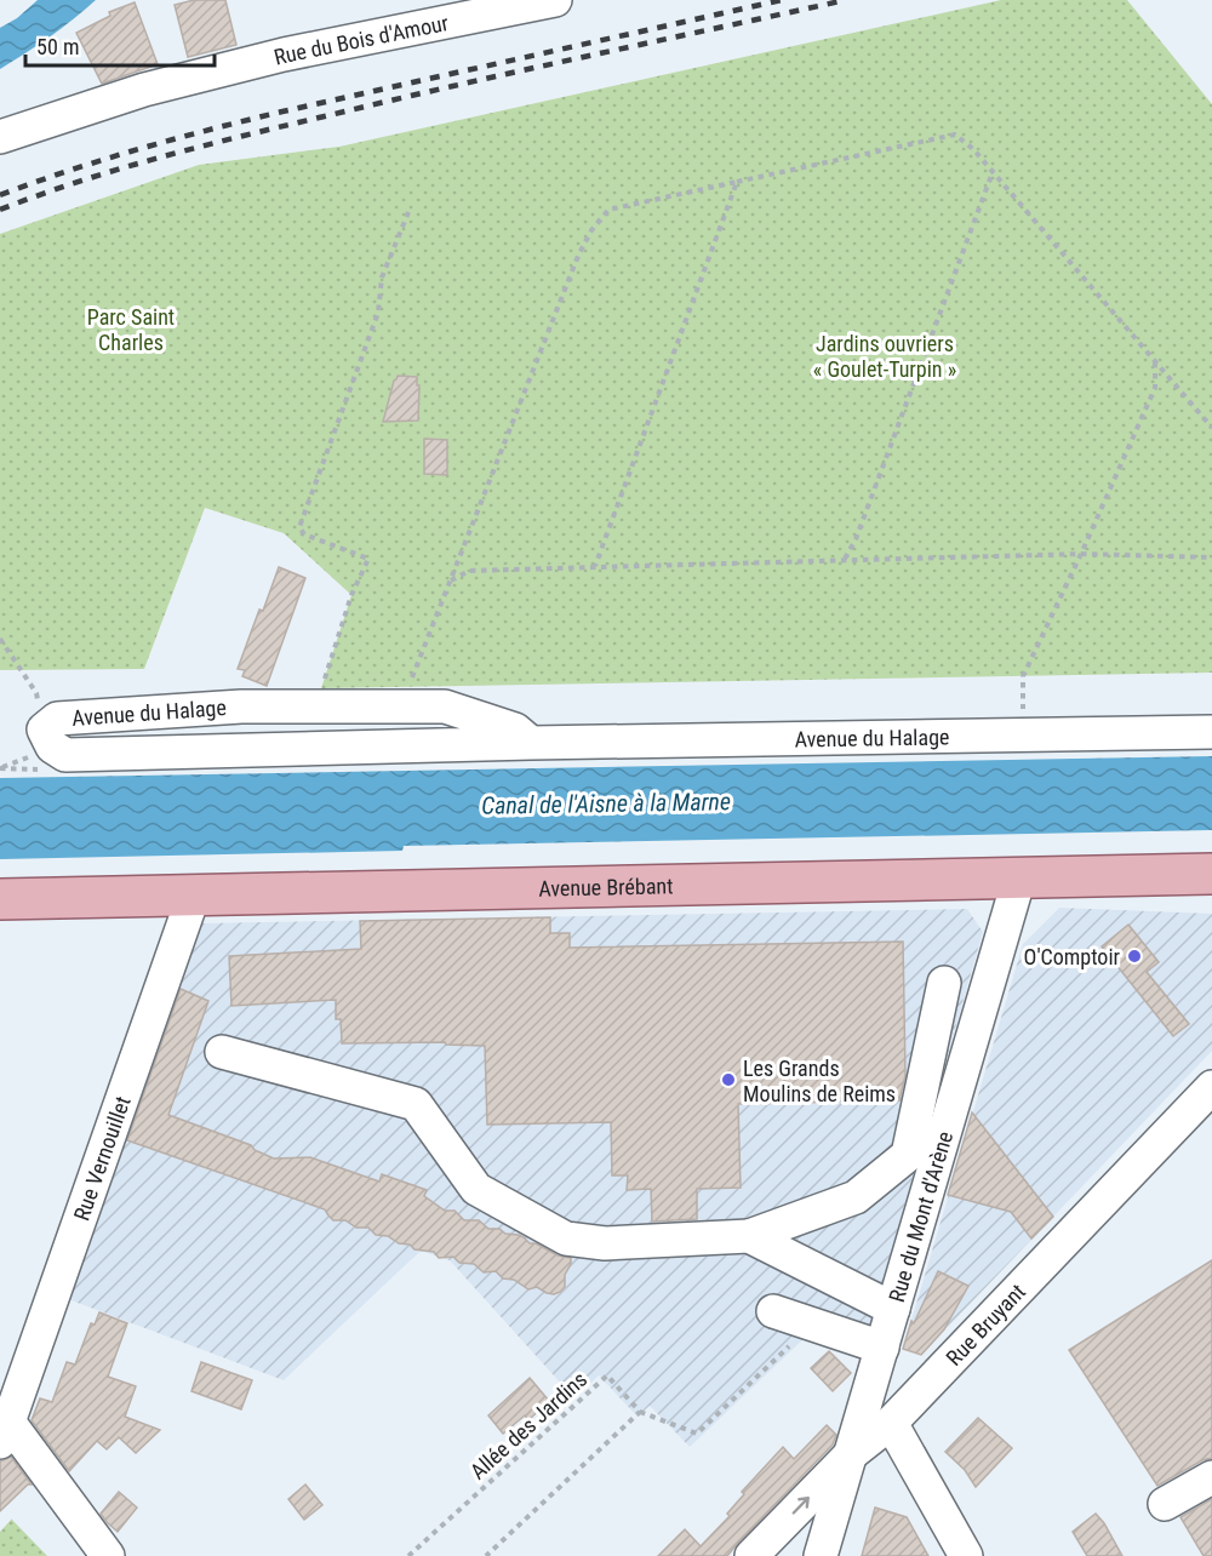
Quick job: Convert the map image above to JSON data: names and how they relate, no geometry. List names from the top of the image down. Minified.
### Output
{"streets":{"main road":["Avenue Brébant"],"street":["Rue du Bois d'Amour","Avenue du Halage","Rue Vernouillet","Rue du Mont d'Arène","Rue Bruyant"],"path":["Allée des Jardins"]},"crossings":[["Avenue Brébant","Rue Vernouillet"],["Avenue Brébant","Rue du Mont d'Arène"],["Rue du Mont d'Arène","Rue Bruyant"]],"water":["Canal de l'Aisne à la Marne"],"parks":["Parc Saint Charles","Jardins ouvriers « Goulet-Turpin »"],"places":["O'Comptoir","Les Grands Moulins de Reims"],"scale_bar":"50 m"}
